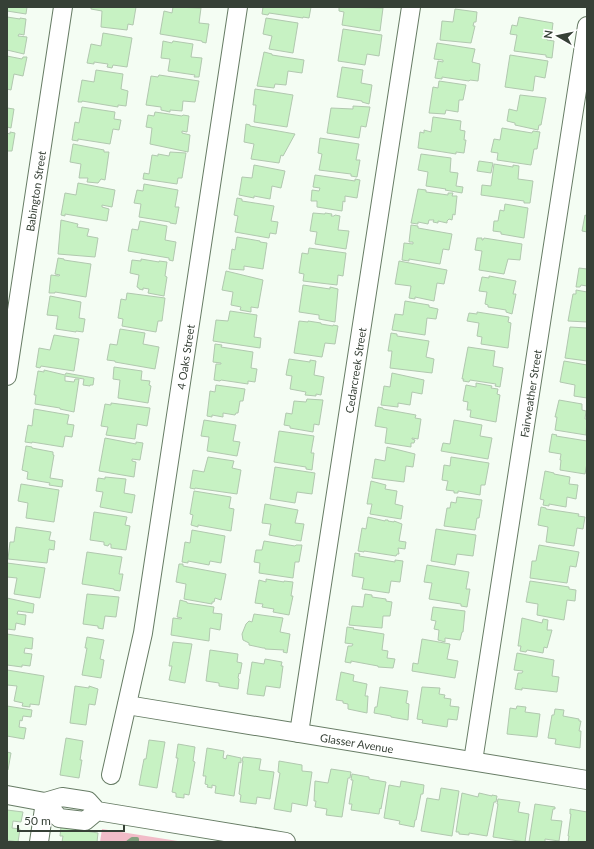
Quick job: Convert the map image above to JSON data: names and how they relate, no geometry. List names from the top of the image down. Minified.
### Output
{"streets":{"street":["Babington Street","4 Oaks Street","Cedarcreek Street","Fairweather Street","Glasser Avenue"]},"crossings":[["4 Oaks Street","Glasser Avenue"],["Cedarcreek Street","Glasser Avenue"],["Fairweather Street","Glasser Avenue"]],"scale_bar":"50 m","north":"left"}
